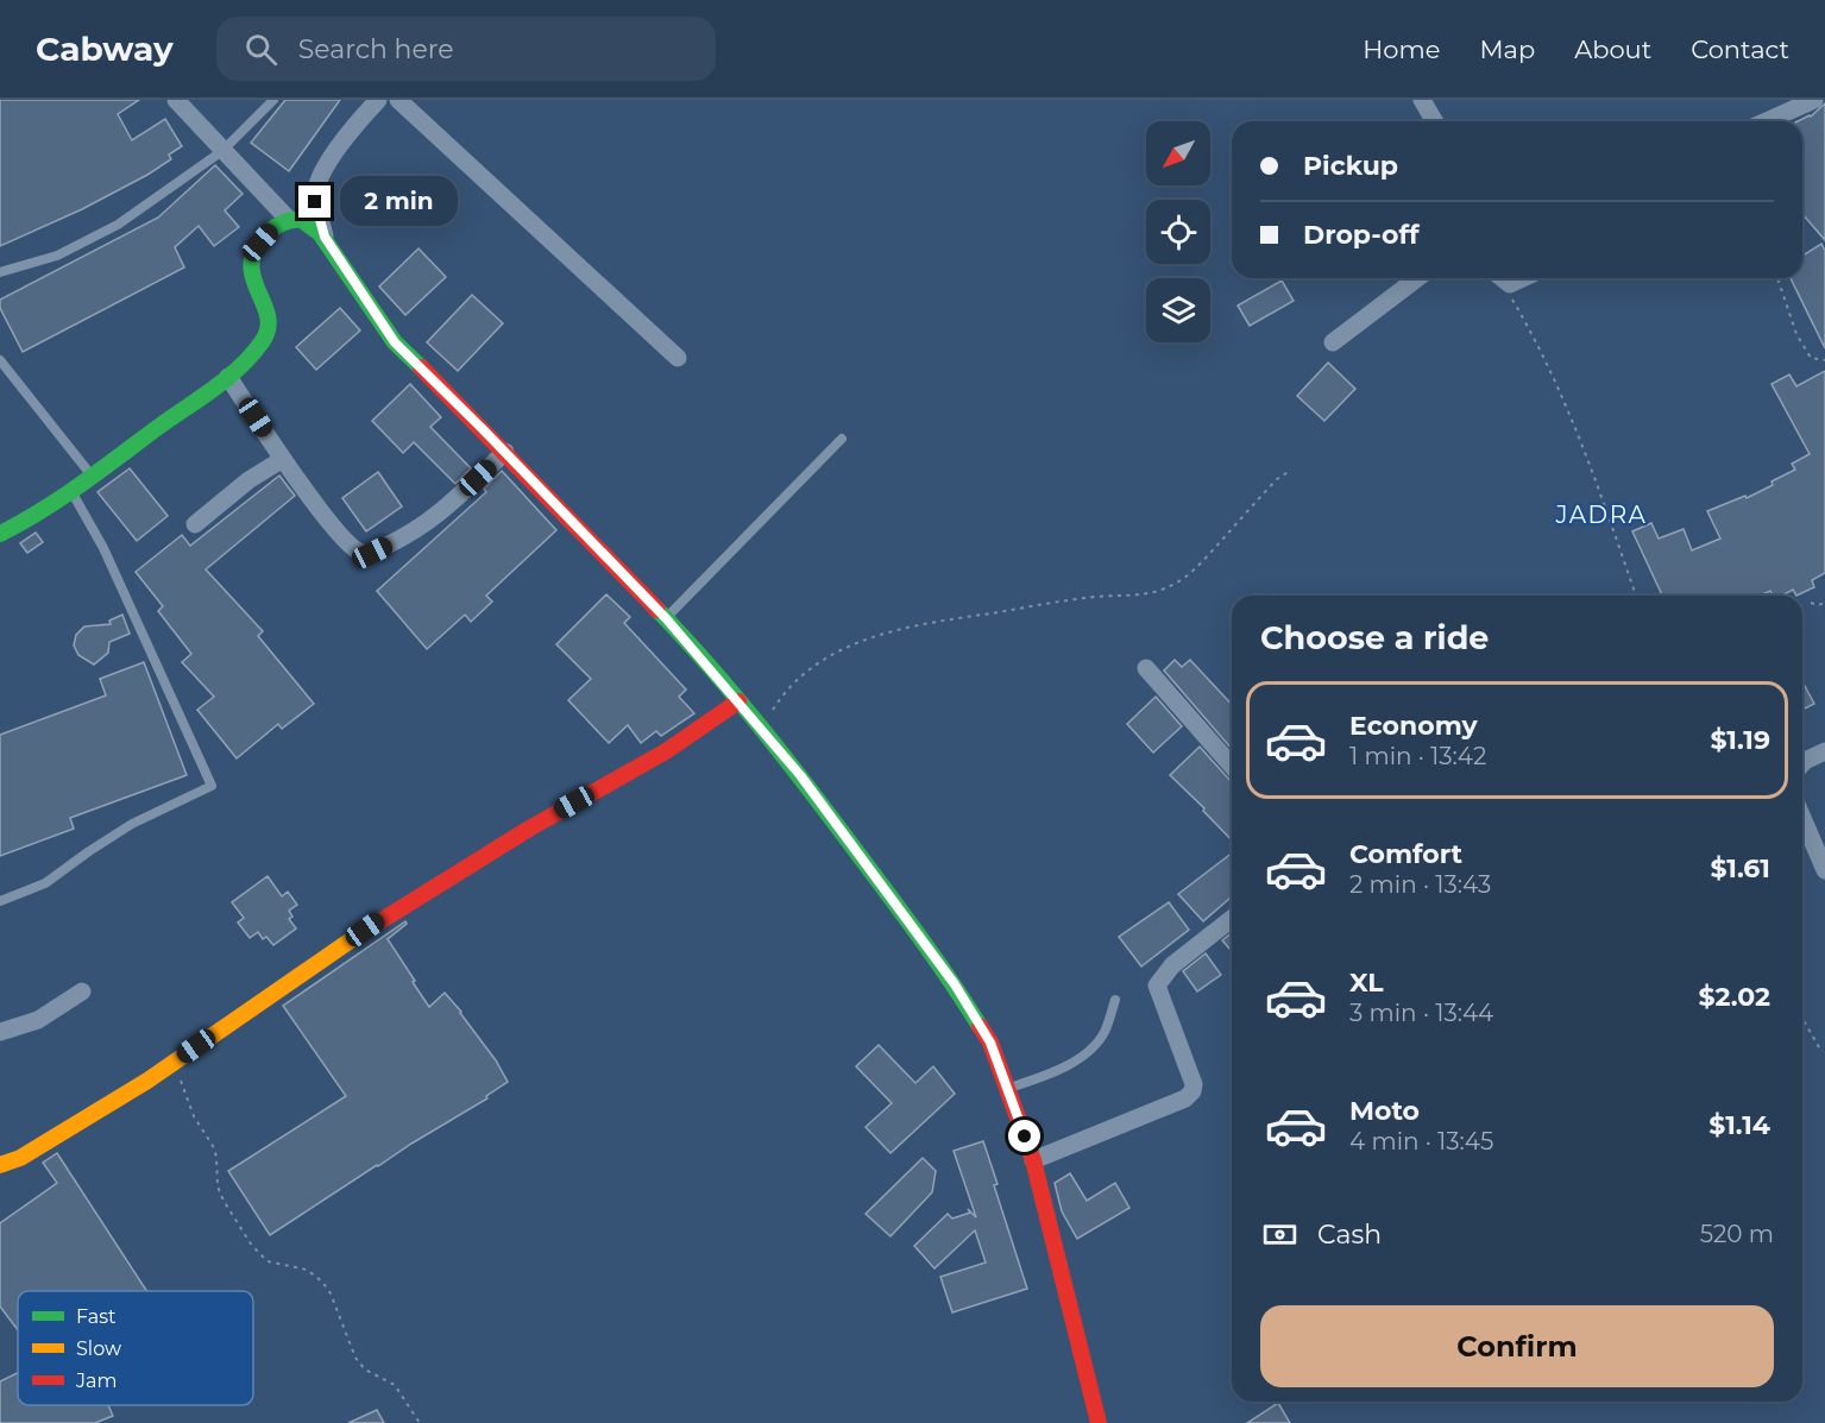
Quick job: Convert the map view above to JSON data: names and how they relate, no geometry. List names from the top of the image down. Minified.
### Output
{"districts":["JADRA"],"legend":["Fast","Slow","Jam"],"north":"bottom left","page":{"header":"Cabway","search":"Search here","nav":["Home","Map","About","Contact"],"banner":["Pickup","Drop-off"],"bubble":"2 min","heading":"Choose a ride","list":[{"name":"Economy","note":"1 min · 13:42","value":"$1.19"},{"name":"Comfort","note":"2 min · 13:43","value":"$1.61"},{"name":"XL","note":"3 min · 13:44","value":"$2.02"},{"name":"Moto","note":"4 min · 13:45","value":"$1.14"}],"pay":["Cash","520 m"],"buttons":"Confirm"}}
